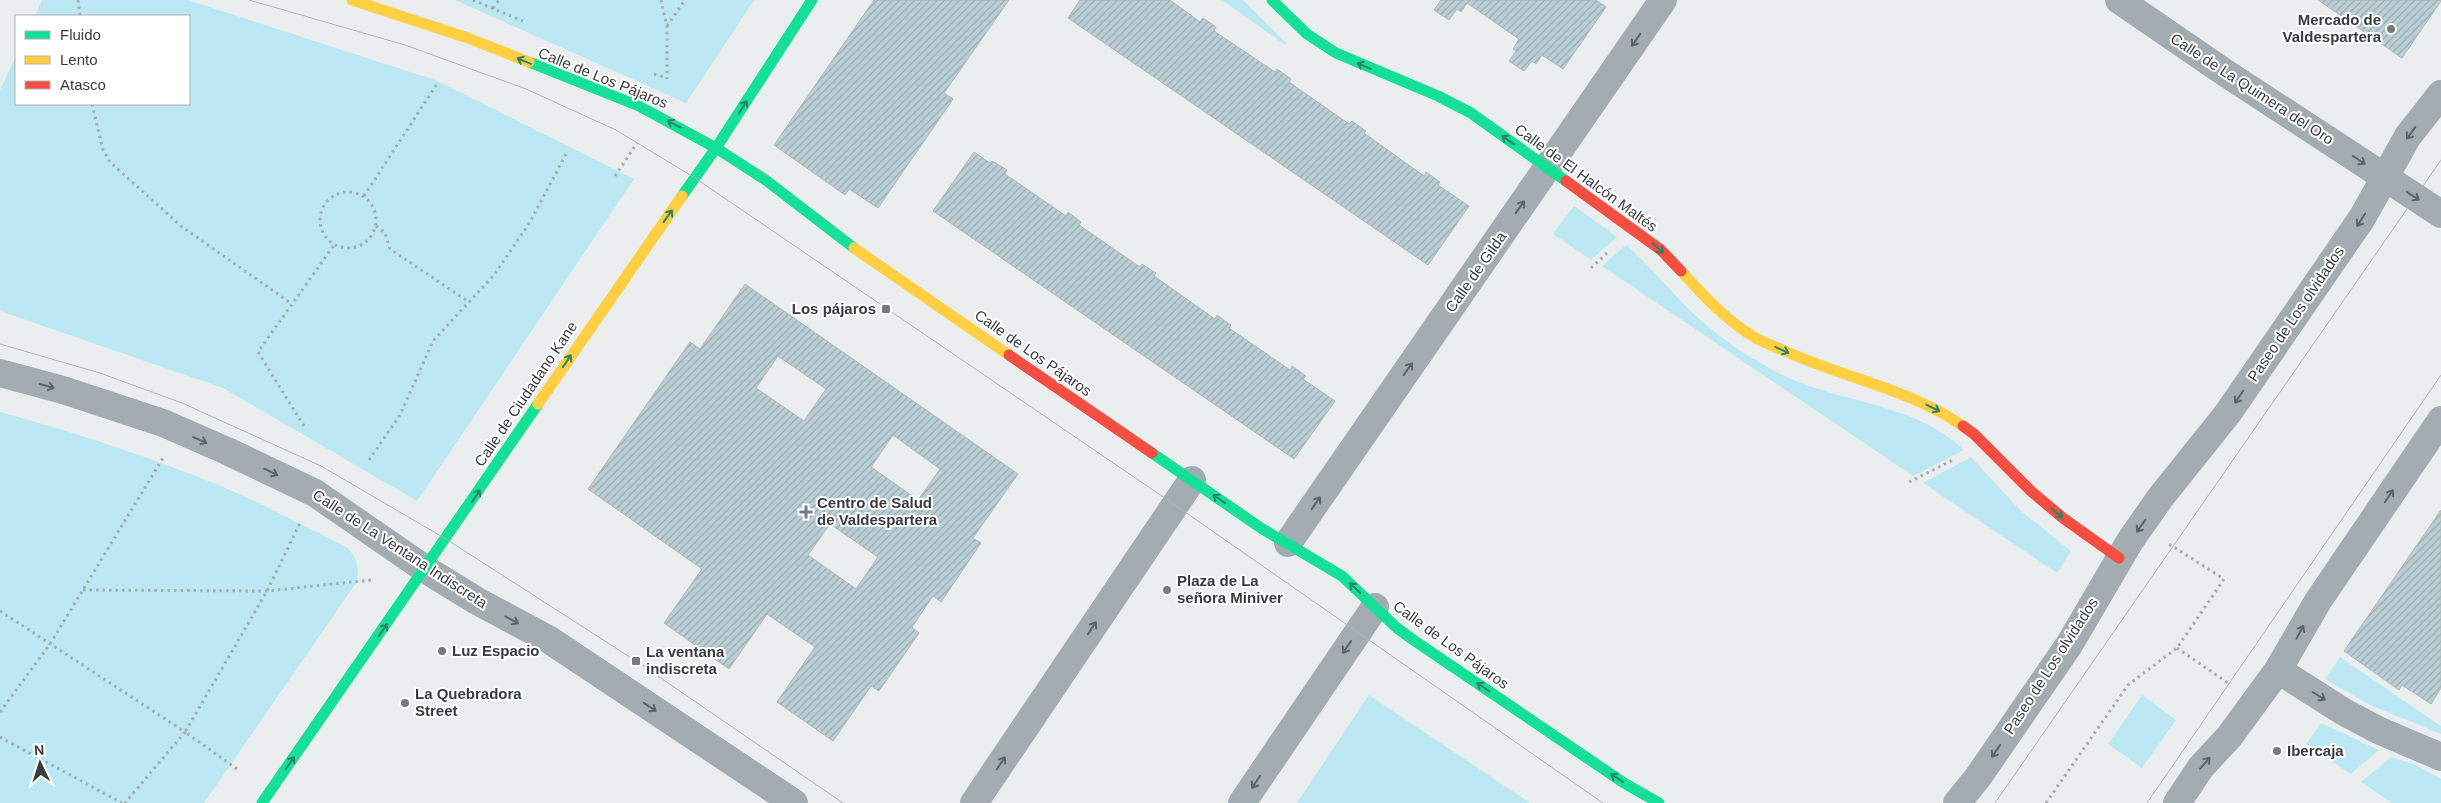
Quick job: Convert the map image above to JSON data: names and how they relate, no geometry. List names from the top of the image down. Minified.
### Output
{"streets":{"street":["Calle de Los Pájaros","Calle de La Quimera del Oro","Calle de El Halcón Maltés","Calle de Gilda","Paseo de Los olvidados","Calle de Ciudadano Kane","Calle de La Ventana Indiscreta"]},"crossings":[["Calle de Los Pájaros","Calle de Gilda"],["Calle de Los Pájaros","Calle de Ciudadano Kane"],["Calle de La Quimera del Oro","Paseo de Los olvidados"],["Calle de El Halcón Maltés","Calle de Gilda"],["Calle de El Halcón Maltés","Paseo de Los olvidados"],["Calle de Ciudadano Kane","Calle de La Ventana Indiscreta"]],"one_way":["Calle de Los Pájaros","Calle de La Quimera del Oro","Calle de Ciudadano Kane","Calle de La Ventana Indiscreta"],"places":{"other":["Mercado de Valdespartera","Plaza de La señora Miniver","Luz Espacio","La Quebradora Street","Ibercaja"],"transit":["Los pájaros","La ventana indiscreta"],"health":["Centro de Salud de Valdespartera"]},"legend":["Fluido","Lento","Atasco"],"north":"top"}
